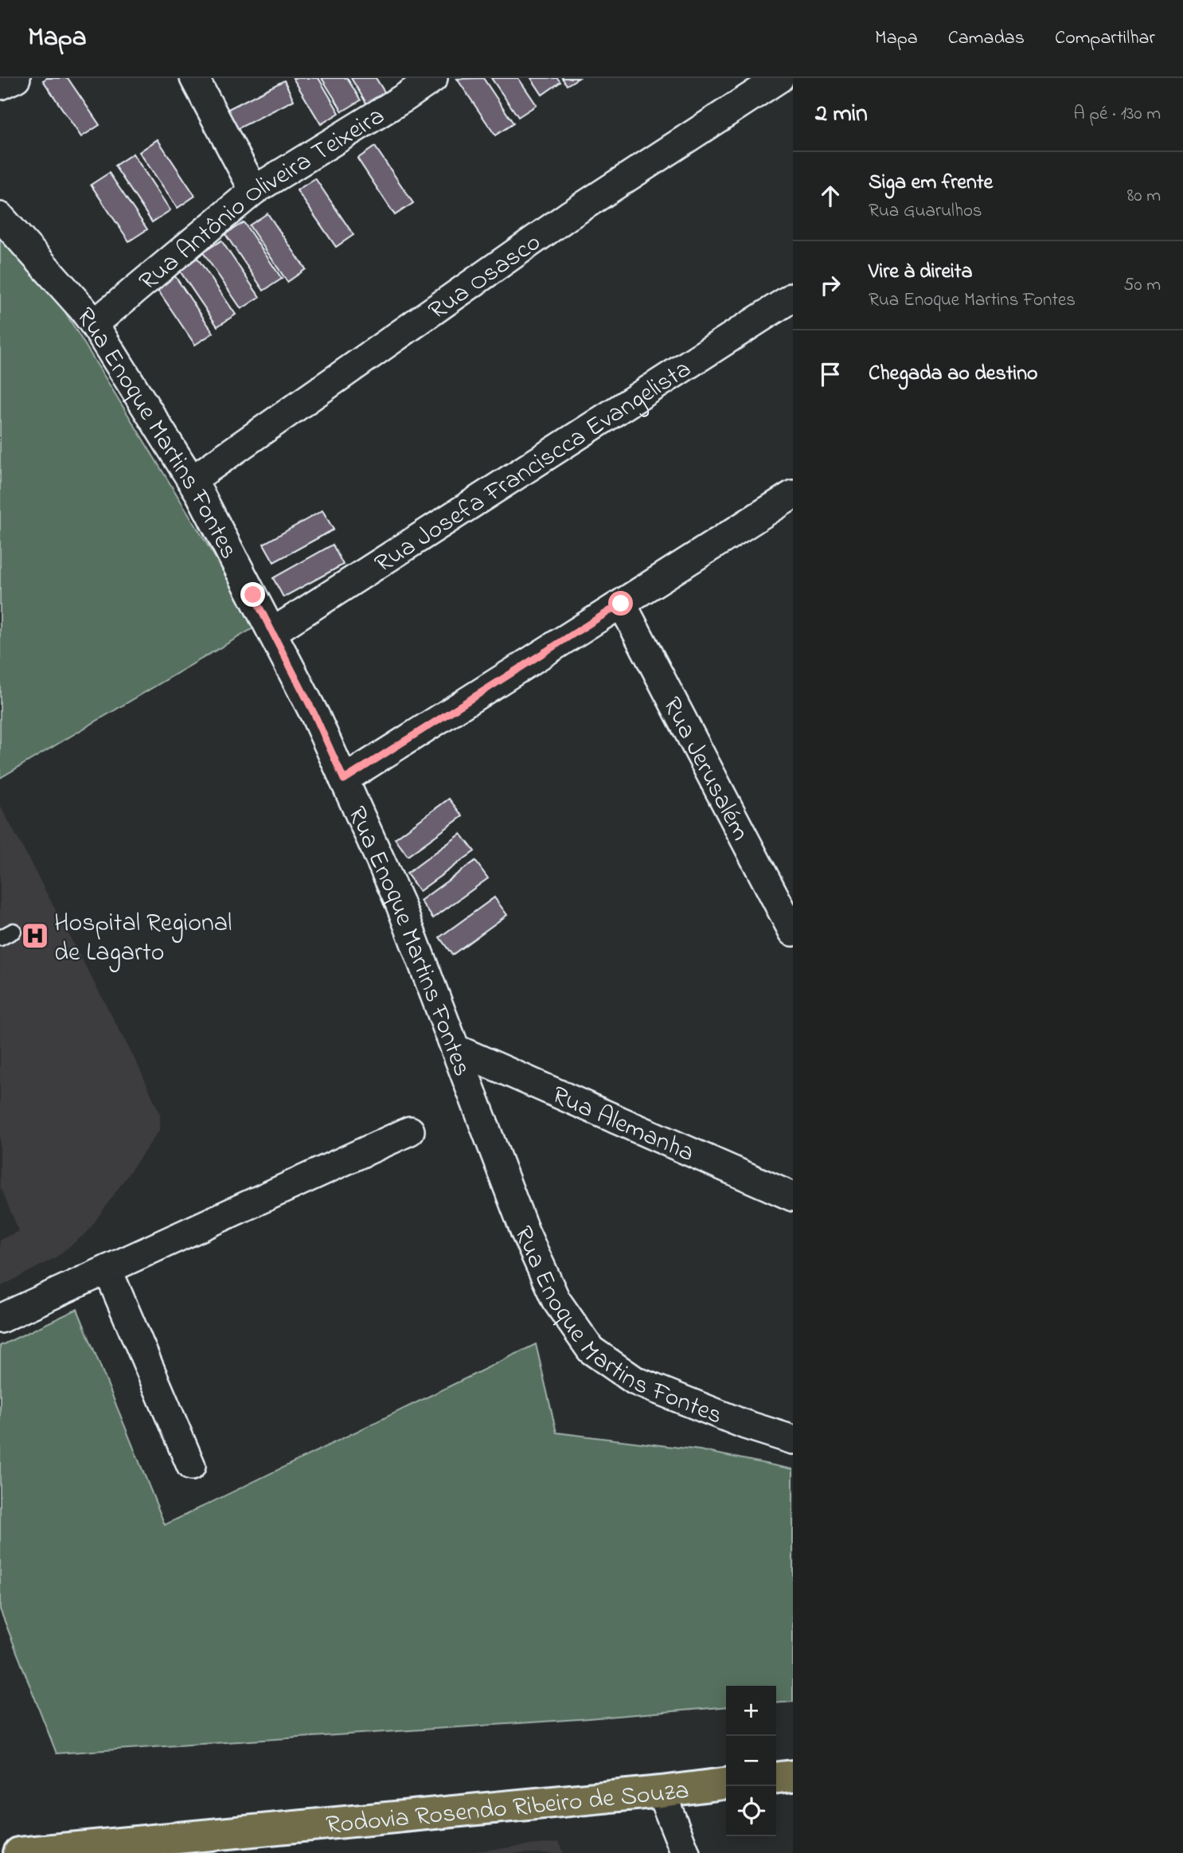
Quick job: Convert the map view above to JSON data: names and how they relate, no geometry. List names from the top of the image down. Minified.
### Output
{"streets":{"main road":["Rodovia Rosendo Ribeiro de Souza"],"street":["Rua Antônio Oliveira Teixeira","Rua Osasco","Rua Enoque Martins Fontes","Rua Josefa Franciscca Evangelista","Rua Jerusalém","Rua Alemanha"]},"crossings":[["Rua Antônio Oliveira Teixeira","Rua Enoque Martins Fontes"],["Rua Osasco","Rua Enoque Martins Fontes"],["Rua Enoque Martins Fontes","Rua Josefa Franciscca Evangelista"],["Rua Enoque Martins Fontes","Rua Alemanha"]],"places":{"hospital":["Hospital Regional de Lagarto"]},"page":{"header":"Mapa","nav":["Mapa","Camadas","Compartilhar"],"heading":["2 min","A pé · 130 m"],"list":[["Siga em frente","Rua Guarulhos","80 m"],["Vire à direita","Rua Enoque Martins Fontes","50 m"],"Chegada ao destino"],"map_buttons":["+","−"]}}
